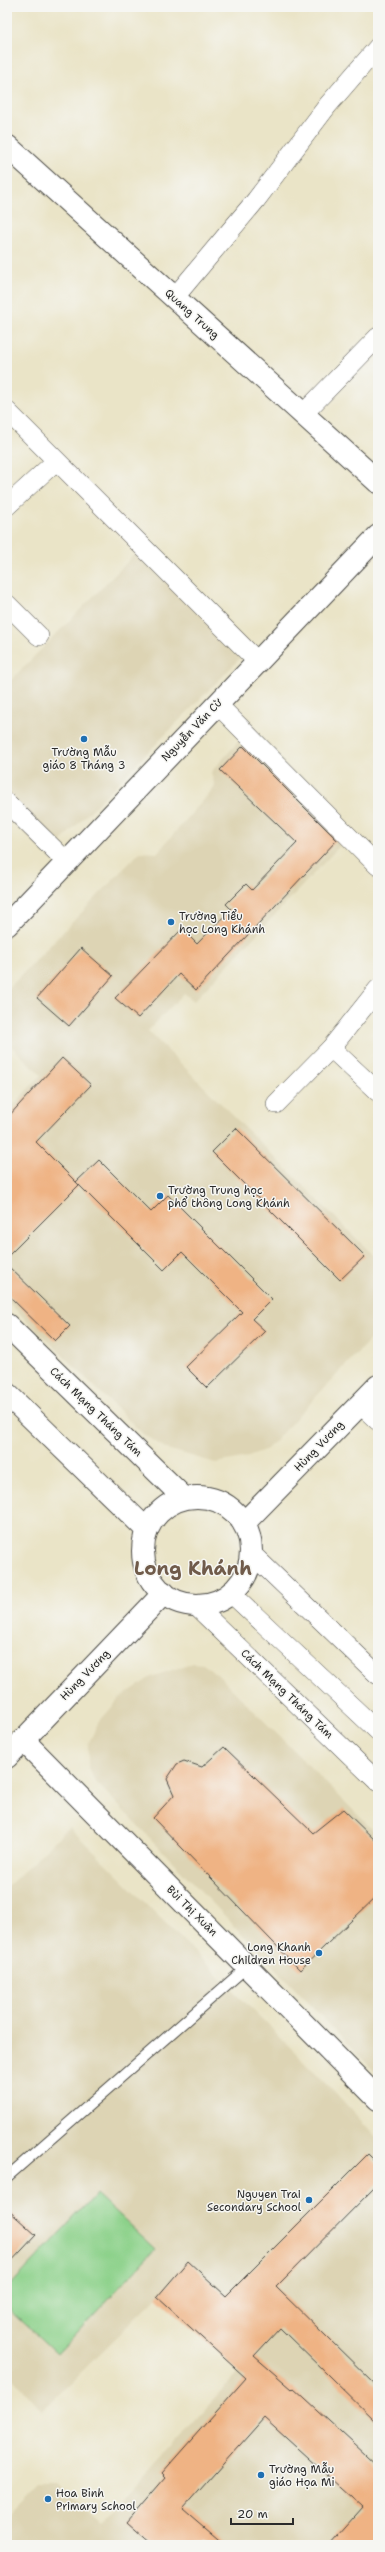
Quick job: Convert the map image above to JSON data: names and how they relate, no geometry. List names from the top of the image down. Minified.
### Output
{"streets":{"street":["Quang Trung","Nguyễn Văn Cừ","Cách Mạng Tháng Tám","Hùng Vương","Bùi Thị Xuân"]},"crossings":[["Cách Mạng Tháng Tám","Hùng Vương"],["Hùng Vương","Bùi Thị Xuân"]],"districts":["Long Khánh"],"places":["Trường Mẫu giáo 8 Tháng 3","Trường Tiểu học Long Khánh","Trường Trung học phổ thông Long Khánh","Long Khanh Children House","Nguyen Trai Secondary School","Trường Mẫu giáo Họa Mi","Hoa Binh Primary School"],"scale_bar":"20 m"}
